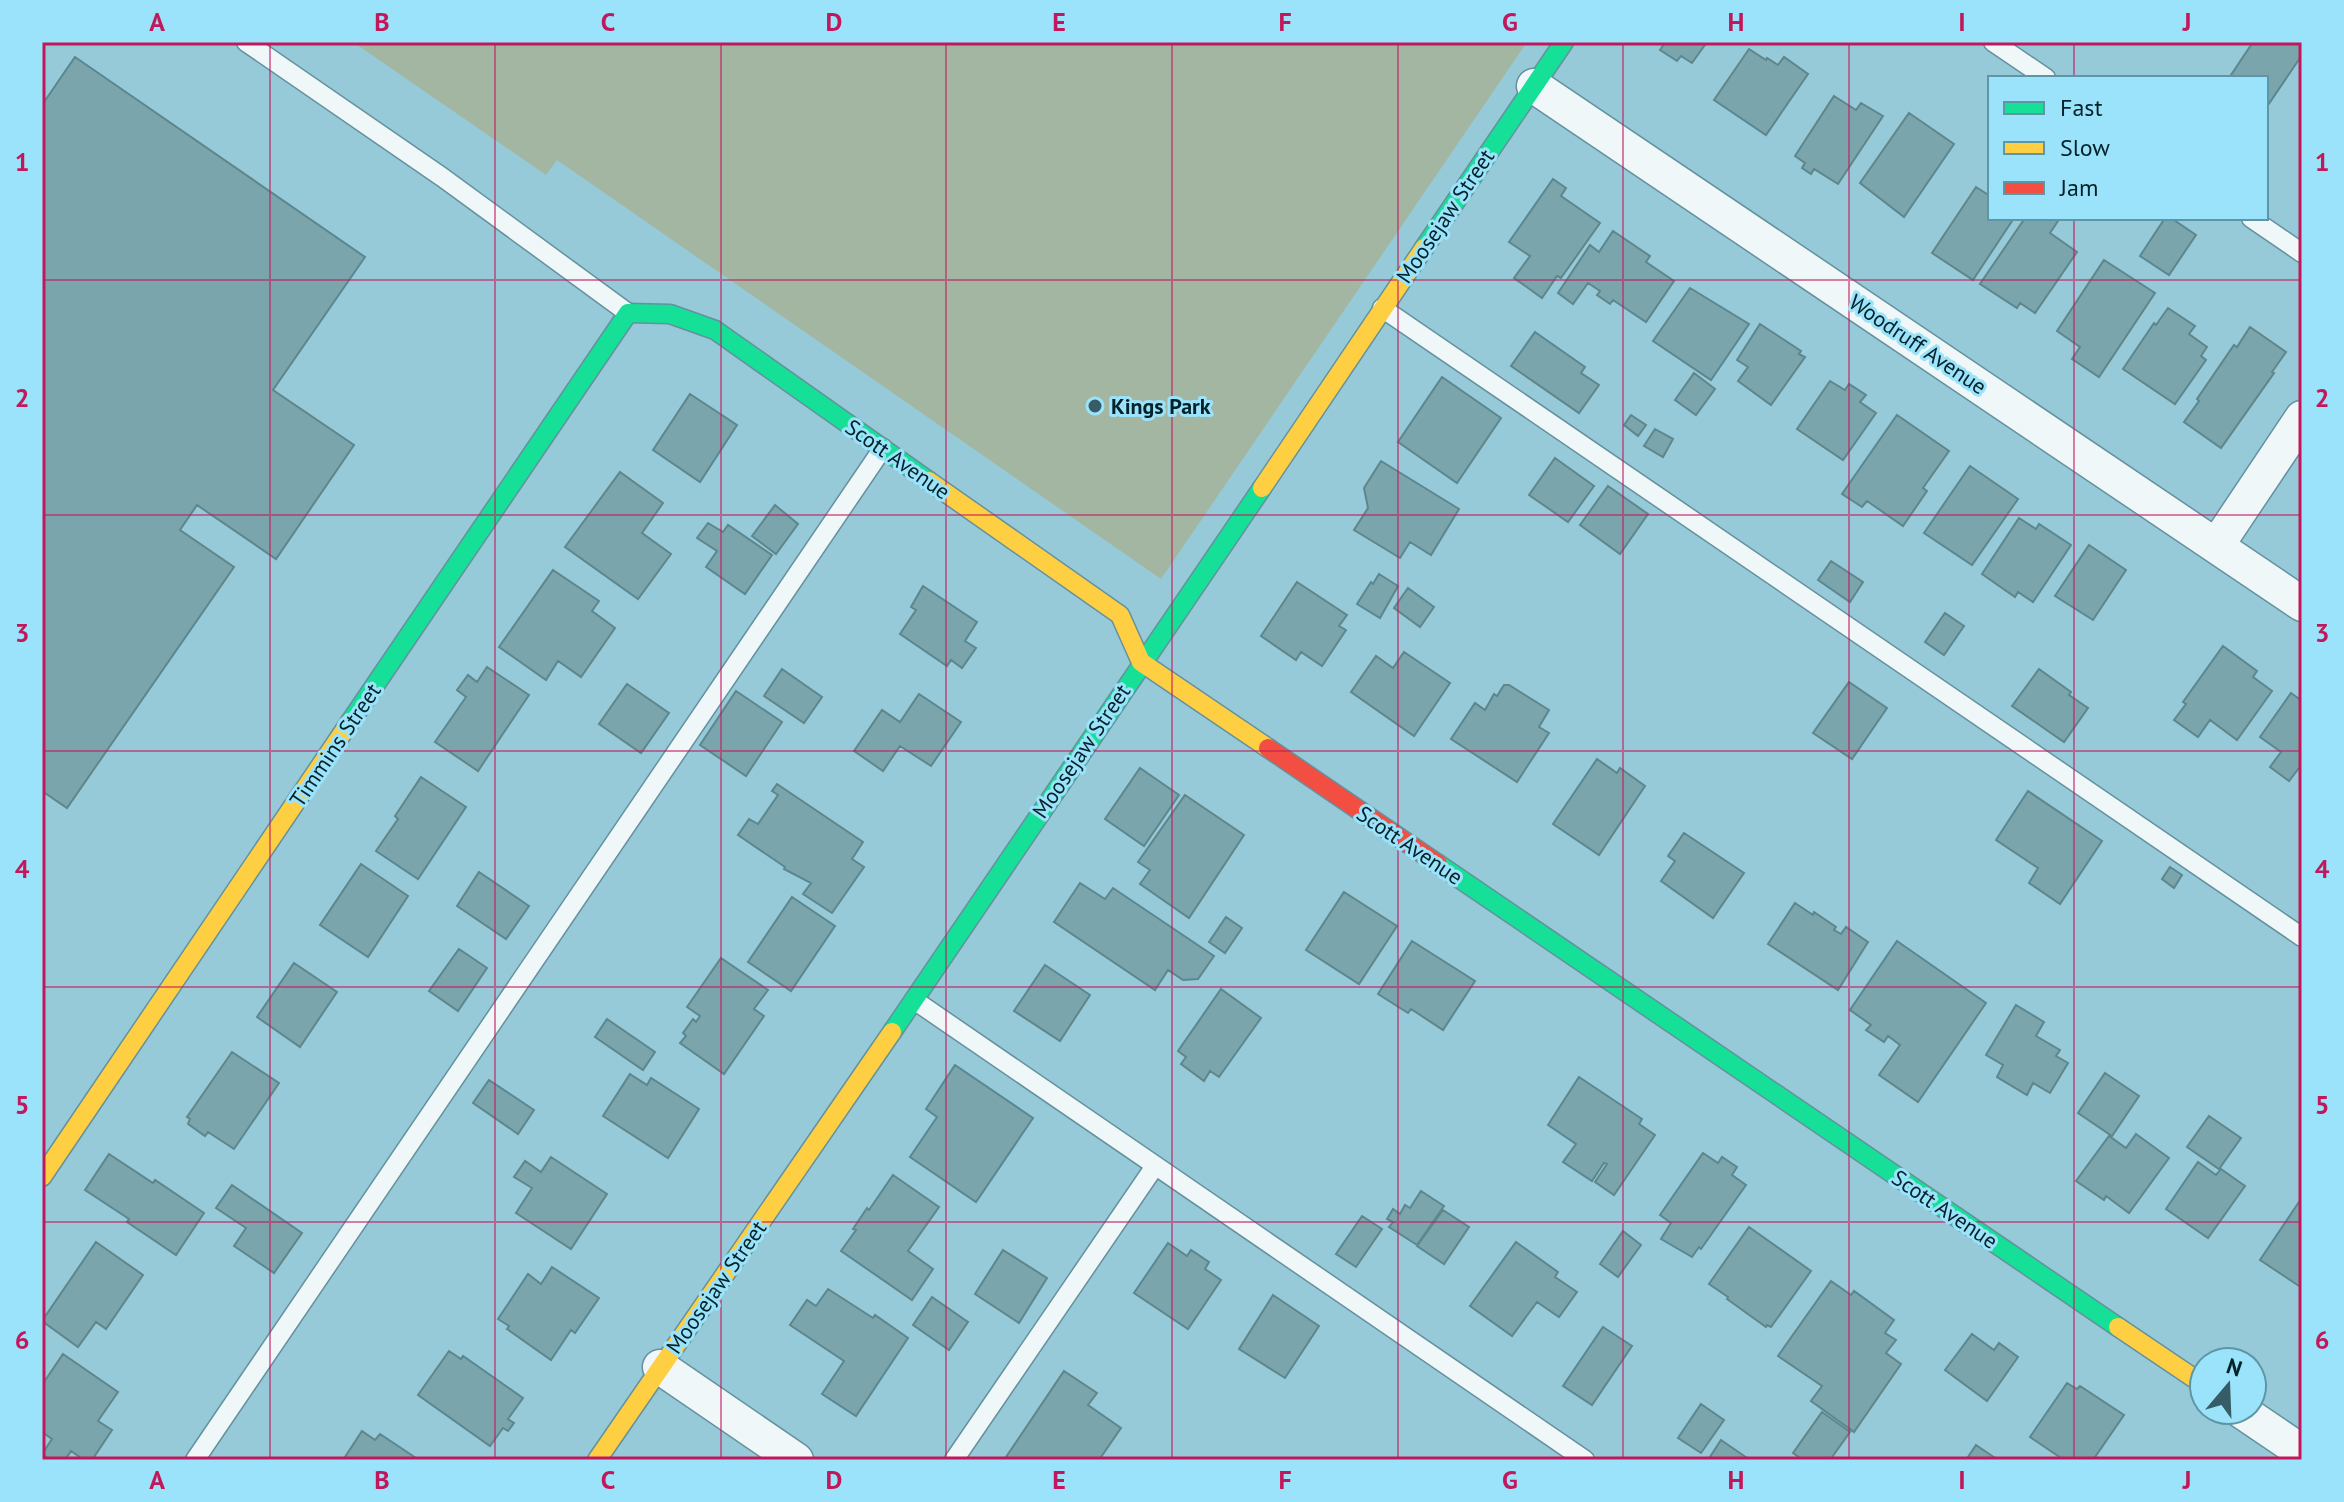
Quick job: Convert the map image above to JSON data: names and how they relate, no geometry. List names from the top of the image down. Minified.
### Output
{"streets":{"street":["Moosejaw Street","Woodruff Avenue","Scott Avenue","Timmins Street"]},"crossings":[["Moosejaw Street","Woodruff Avenue"],["Moosejaw Street","Scott Avenue"],["Scott Avenue","Timmins Street"]],"places":["Kings Park"],"legend":["Fast","Slow","Jam"],"north":"top","grid":{"columns":["A","B","C","D","E","F","G","H","I","J"],"rows":["1","2","3","4","5","6"]}}
